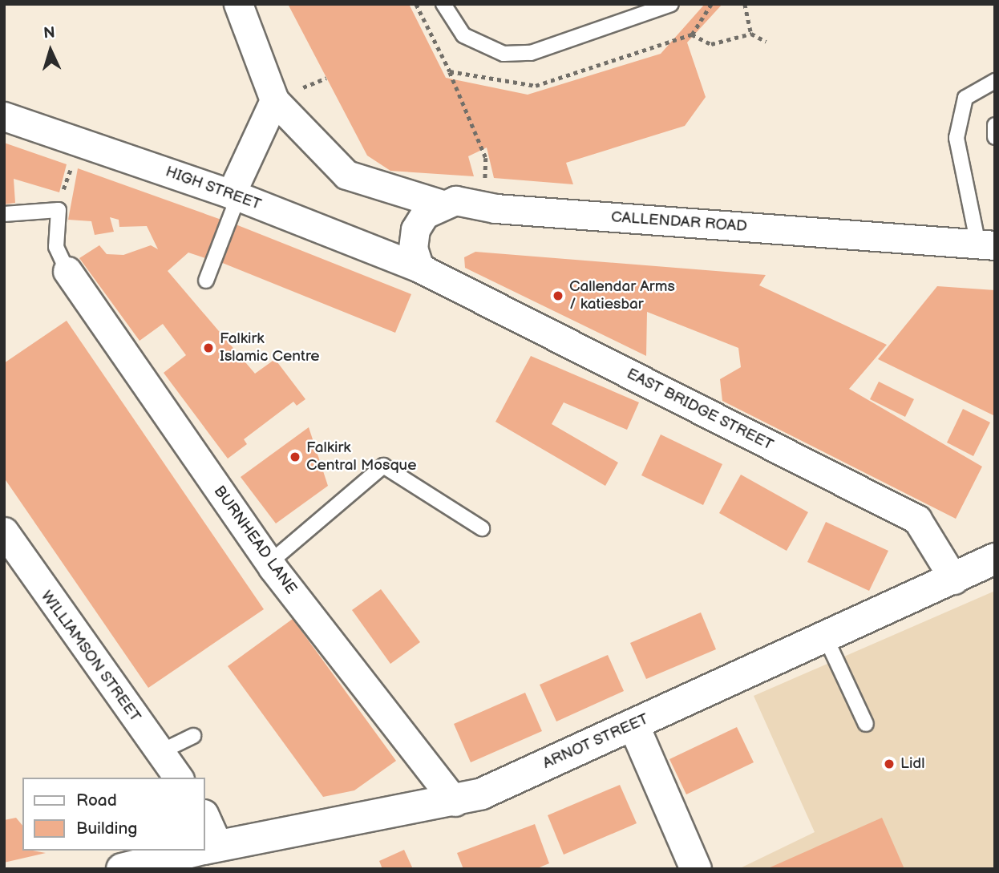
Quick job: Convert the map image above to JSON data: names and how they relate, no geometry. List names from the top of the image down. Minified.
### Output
{"streets":{"main road":["ARNOT STREET"],"street":["HIGH STREET","CALLENDAR ROAD","EAST BRIDGE STREET","BURNHEAD LANE","WILLIAMSON STREET"]},"crossings":[["HIGH STREET","EAST BRIDGE STREET"],["EAST BRIDGE STREET","ARNOT STREET"],["BURNHEAD LANE","ARNOT STREET"]],"places":["Callendar Arms / katiesbar","Falkirk Islamic Centre","Falkirk Central Mosque","Lidl"],"legend":["Road","Building"],"north":"top"}
